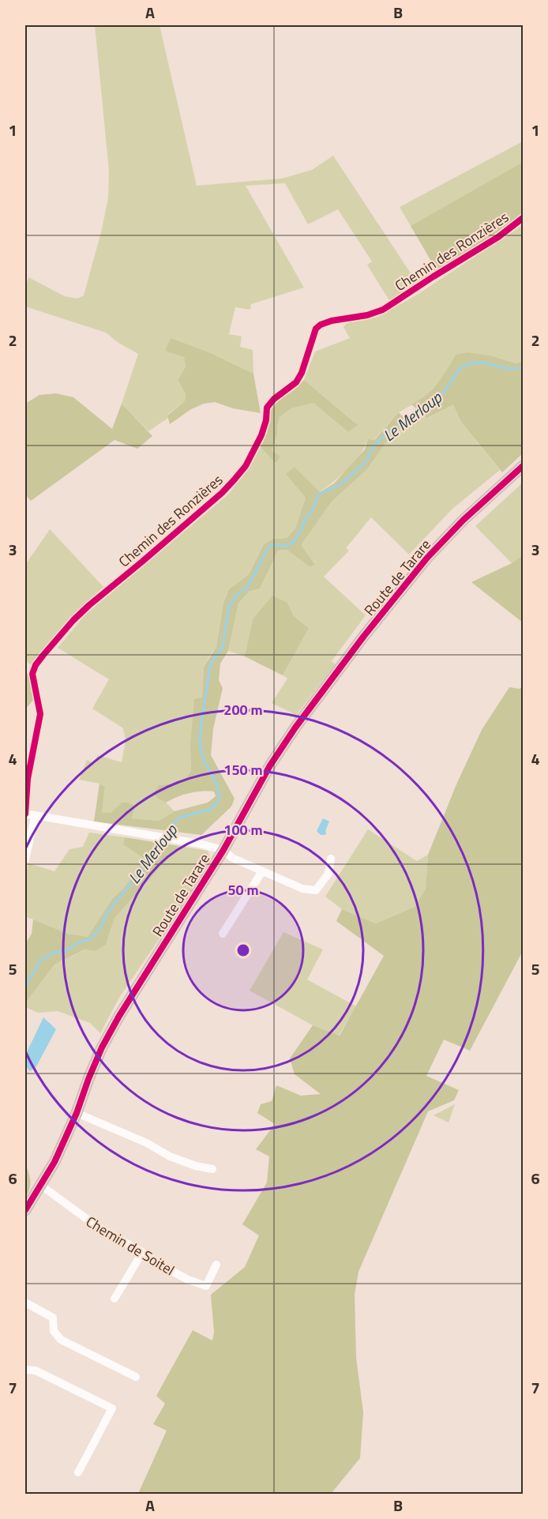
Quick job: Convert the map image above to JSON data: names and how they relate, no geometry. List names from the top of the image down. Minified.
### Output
{"streets":{"main road":["Route de Tarare"],"street":["Chemin des Ronzières","Chemin de Soitel"]},"crossings":[["Route de Tarare","Chemin de Soitel"]],"water":["Le Merloup"],"grid":{"columns":["A","B"],"rows":["1","2","3","4","5","6","7"]},"rings":["200 m","150 m","100 m","50 m"]}
